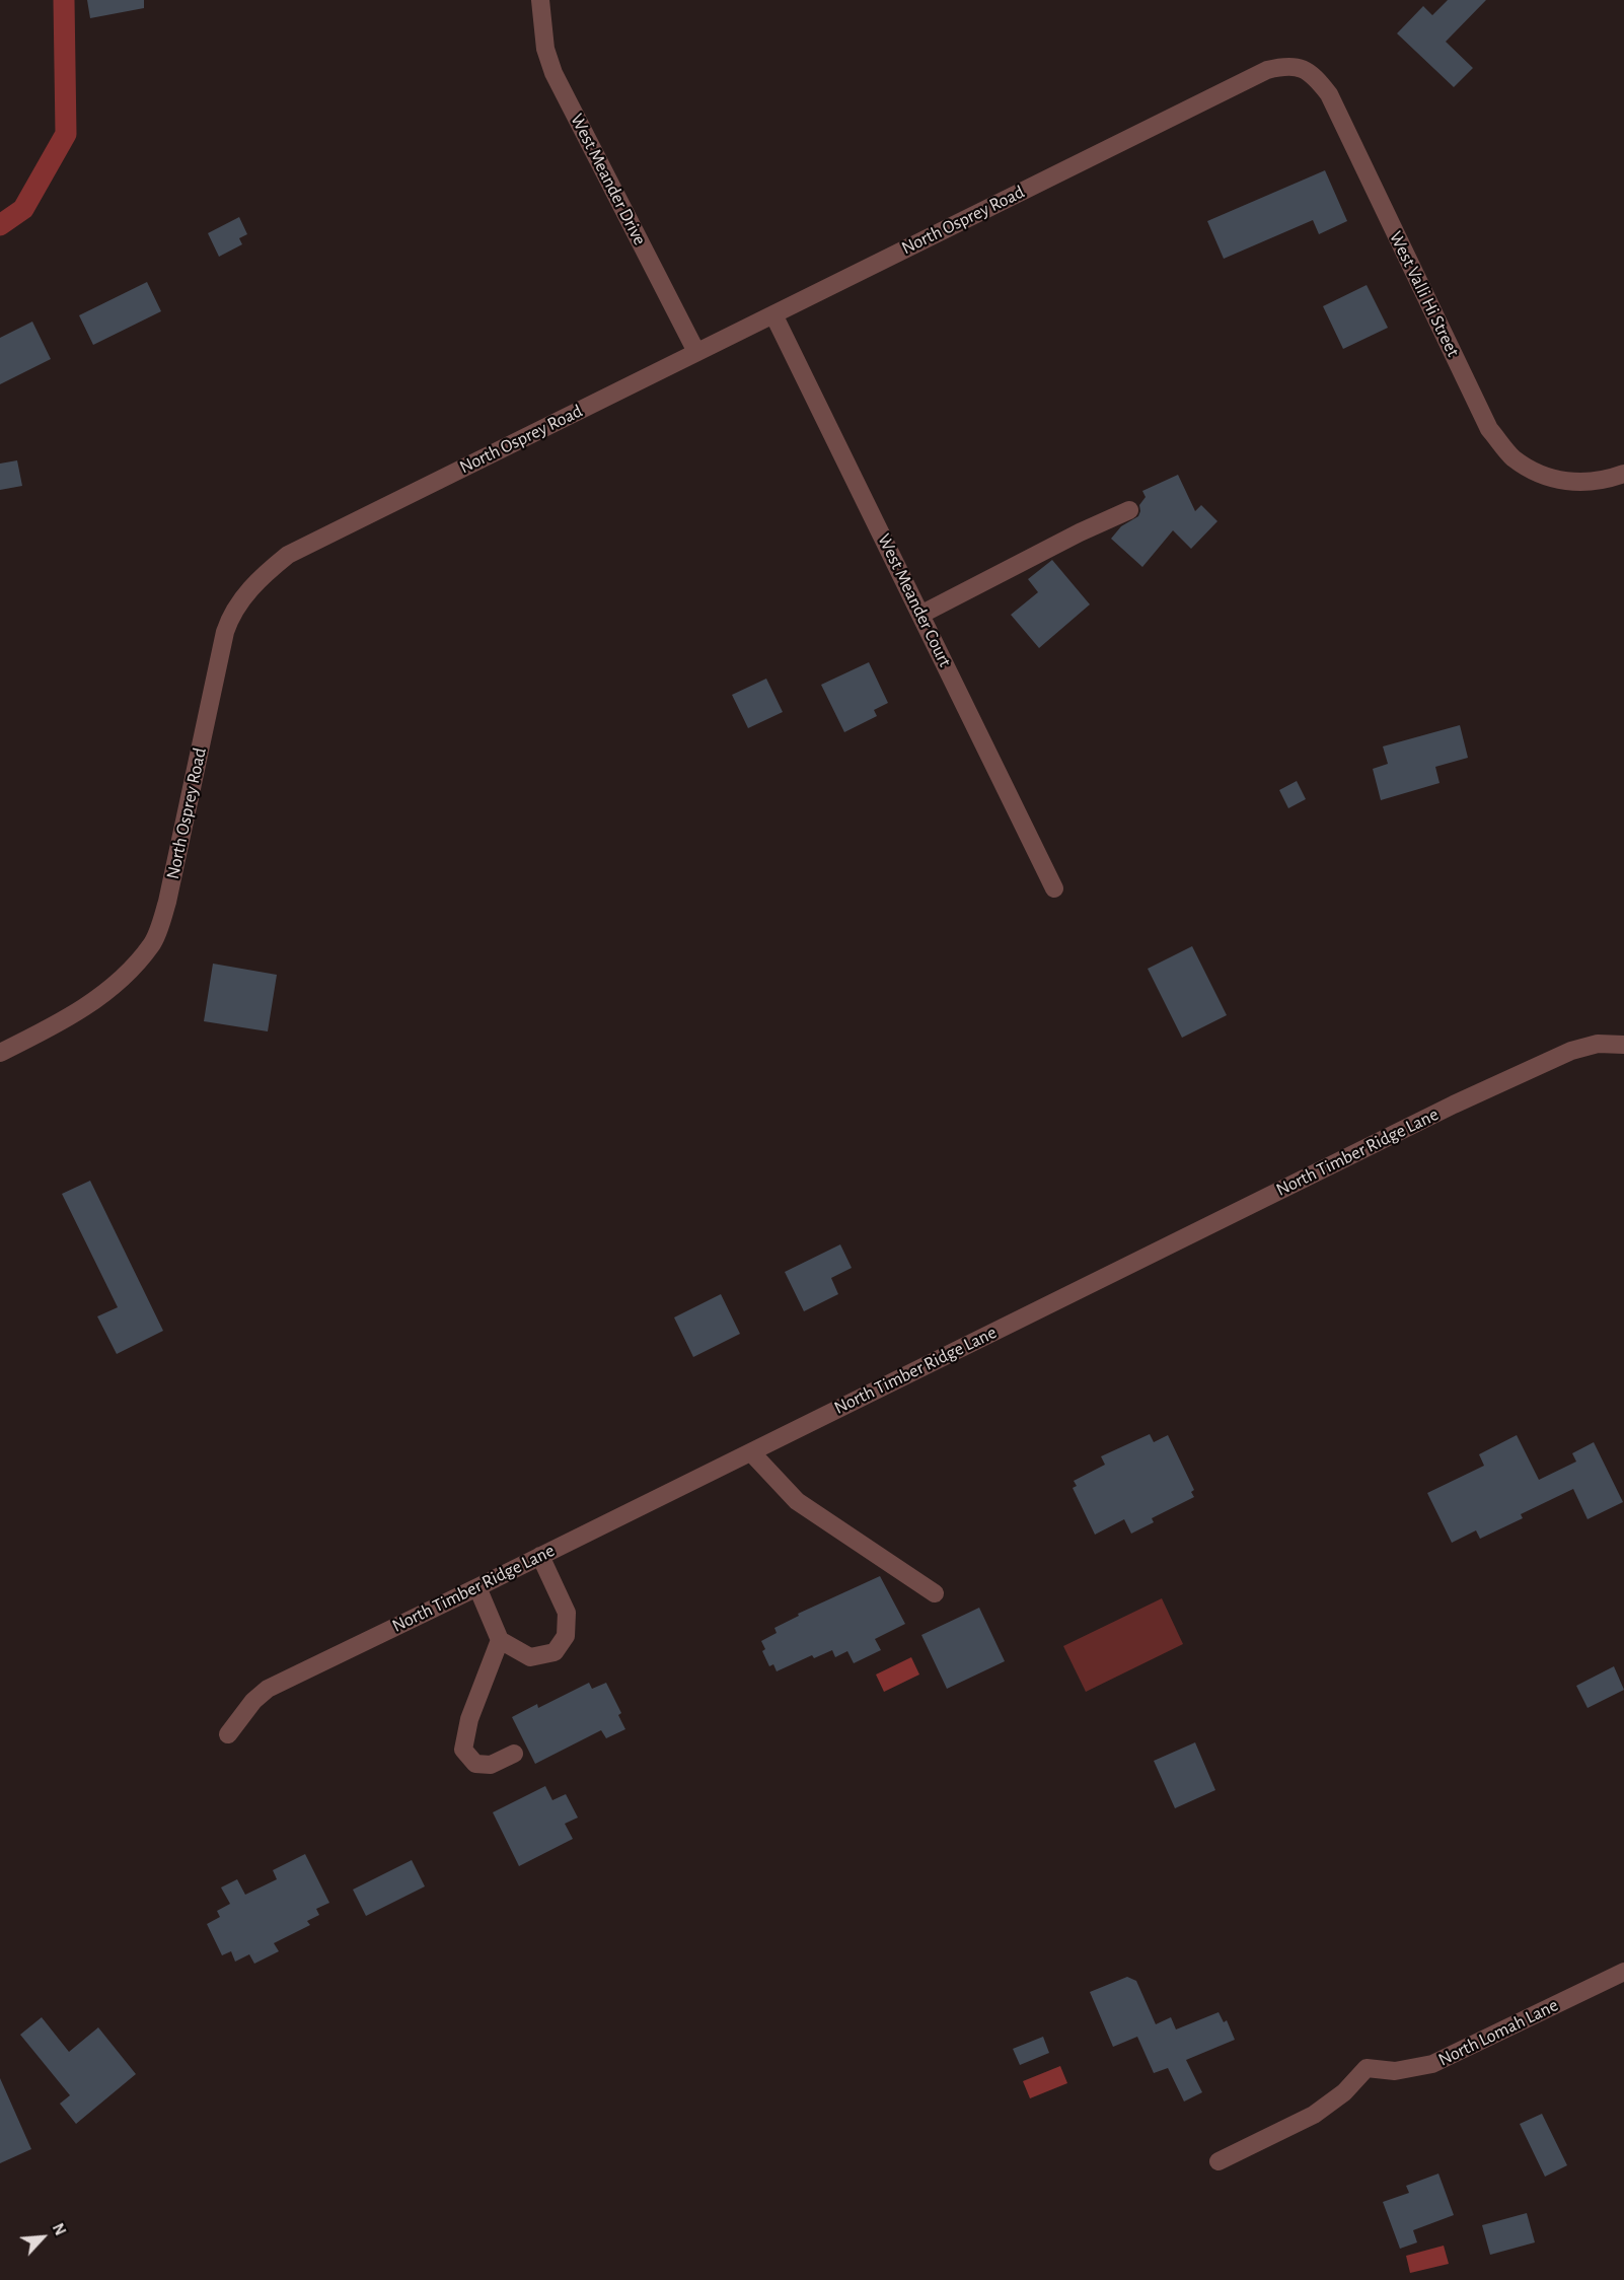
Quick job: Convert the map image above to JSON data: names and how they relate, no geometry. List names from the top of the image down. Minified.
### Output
{"streets":{"street":["West Meander Drive","North Osprey Road","West Valli Hi Street","West Meander Court","North Timber Ridge Lane","North Lomah Lane"]},"crossings":[["West Meander Drive","North Osprey Road"],["North Osprey Road","West Valli Hi Street"],["North Osprey Road","West Meander Court"]],"north":"top right"}
